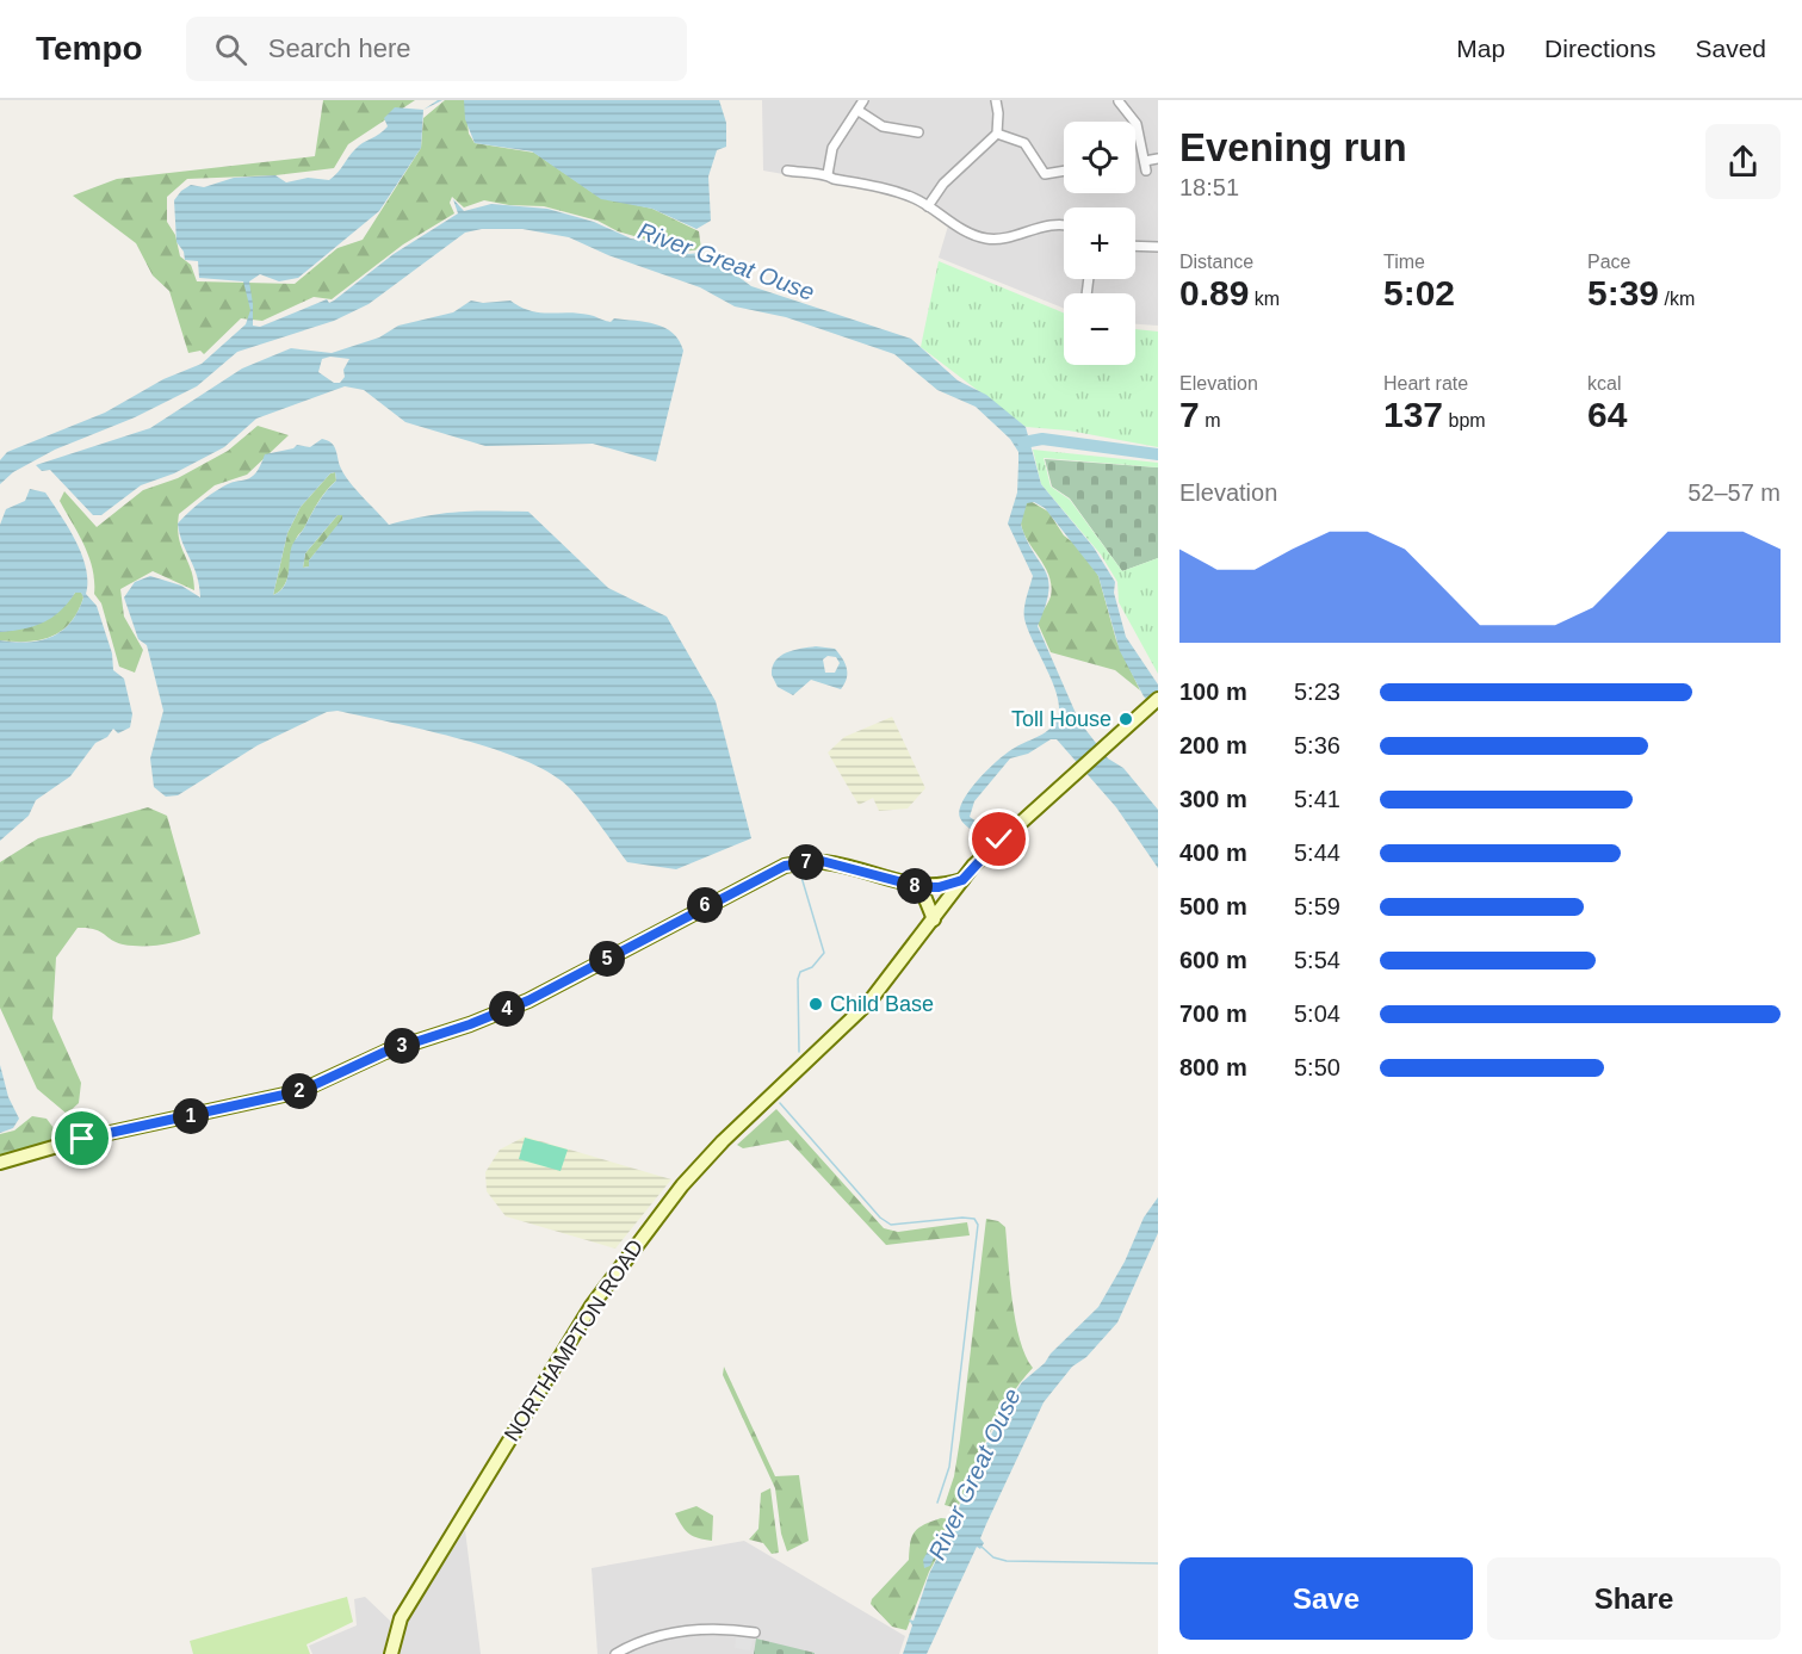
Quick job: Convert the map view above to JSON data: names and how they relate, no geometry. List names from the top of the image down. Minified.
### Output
{"streets":{"main road":["NORTHAMPTON ROAD"]},"water":["River Great Ouse"],"places":["Toll House","Child Base"],"page":{"header":"Tempo","search":"Search here","nav":["Map","Directions","Saved"],"heading":["Evening run","18:51"],"map_buttons":["+","−"],"stats":[["Distance","0.89 km"],["Time","5:02"],["Pace","5:39 /km"],["Elevation","7 m"],["Heart rate","137 bpm"],["kcal","64"]],"chart":["Elevation","52–57 m"],"list":[{"name":"100 m","note":"5:23"},{"name":"200 m","note":"5:36"},{"name":"300 m","note":"5:41"},{"name":"400 m","note":"5:44"},{"name":"500 m","note":"5:59"},{"name":"600 m","note":"5:54"},{"name":"700 m","note":"5:04"},{"name":"800 m","note":"5:50"}],"pins":["7","8","6","5","4","3","2","1"],"buttons":["Save","Share"]}}
